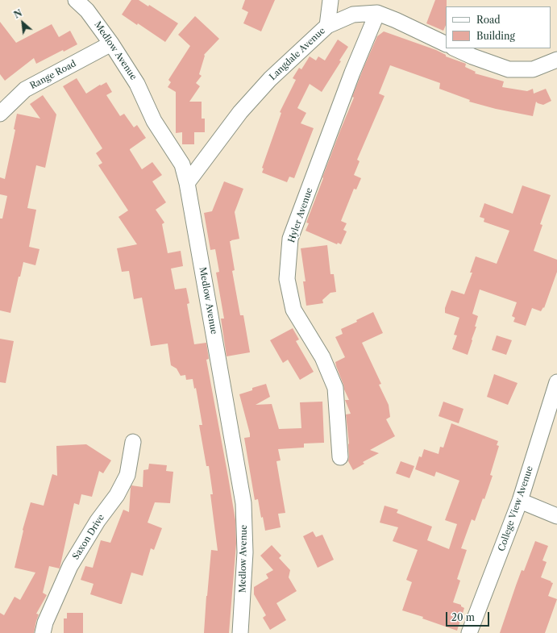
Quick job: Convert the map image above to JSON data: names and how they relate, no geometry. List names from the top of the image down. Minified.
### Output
{"streets":{"street":["Medlow Avenue","Langdale Avenue","Range Road","Hyler Avenue","College View Avenue","Saxon Drive"]},"crossings":[["Medlow Avenue","Langdale Avenue"],["Medlow Avenue","Range Road"],["Langdale Avenue","Hyler Avenue"]],"legend":["Road","Building"],"scale_bar":"20 m","north":"top left"}
